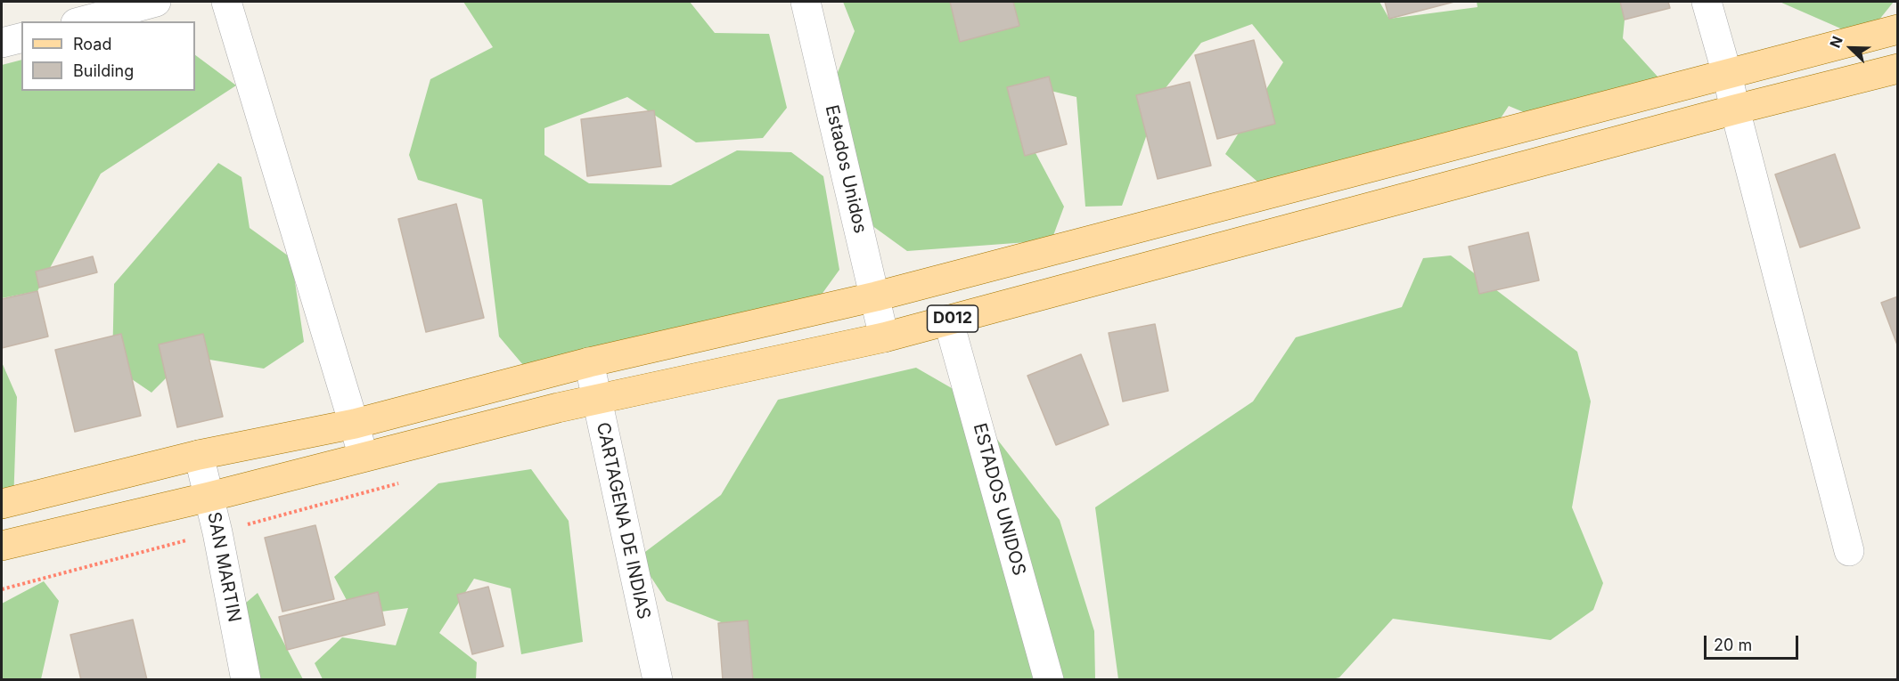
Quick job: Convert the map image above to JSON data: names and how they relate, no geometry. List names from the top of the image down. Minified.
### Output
{"streets":{"main road":["D012"],"street":["Estados Unidos","ESTADOS UNIDOS","CARTAGENA DE INDIAS","SAN MARTIN"]},"crossings":[["Estados Unidos","D012"],["D012","ESTADOS UNIDOS"],["D012","CARTAGENA DE INDIAS"],["D012","SAN MARTIN"]],"legend":["Road","Building"],"scale_bar":"20 m","north":"top left"}
